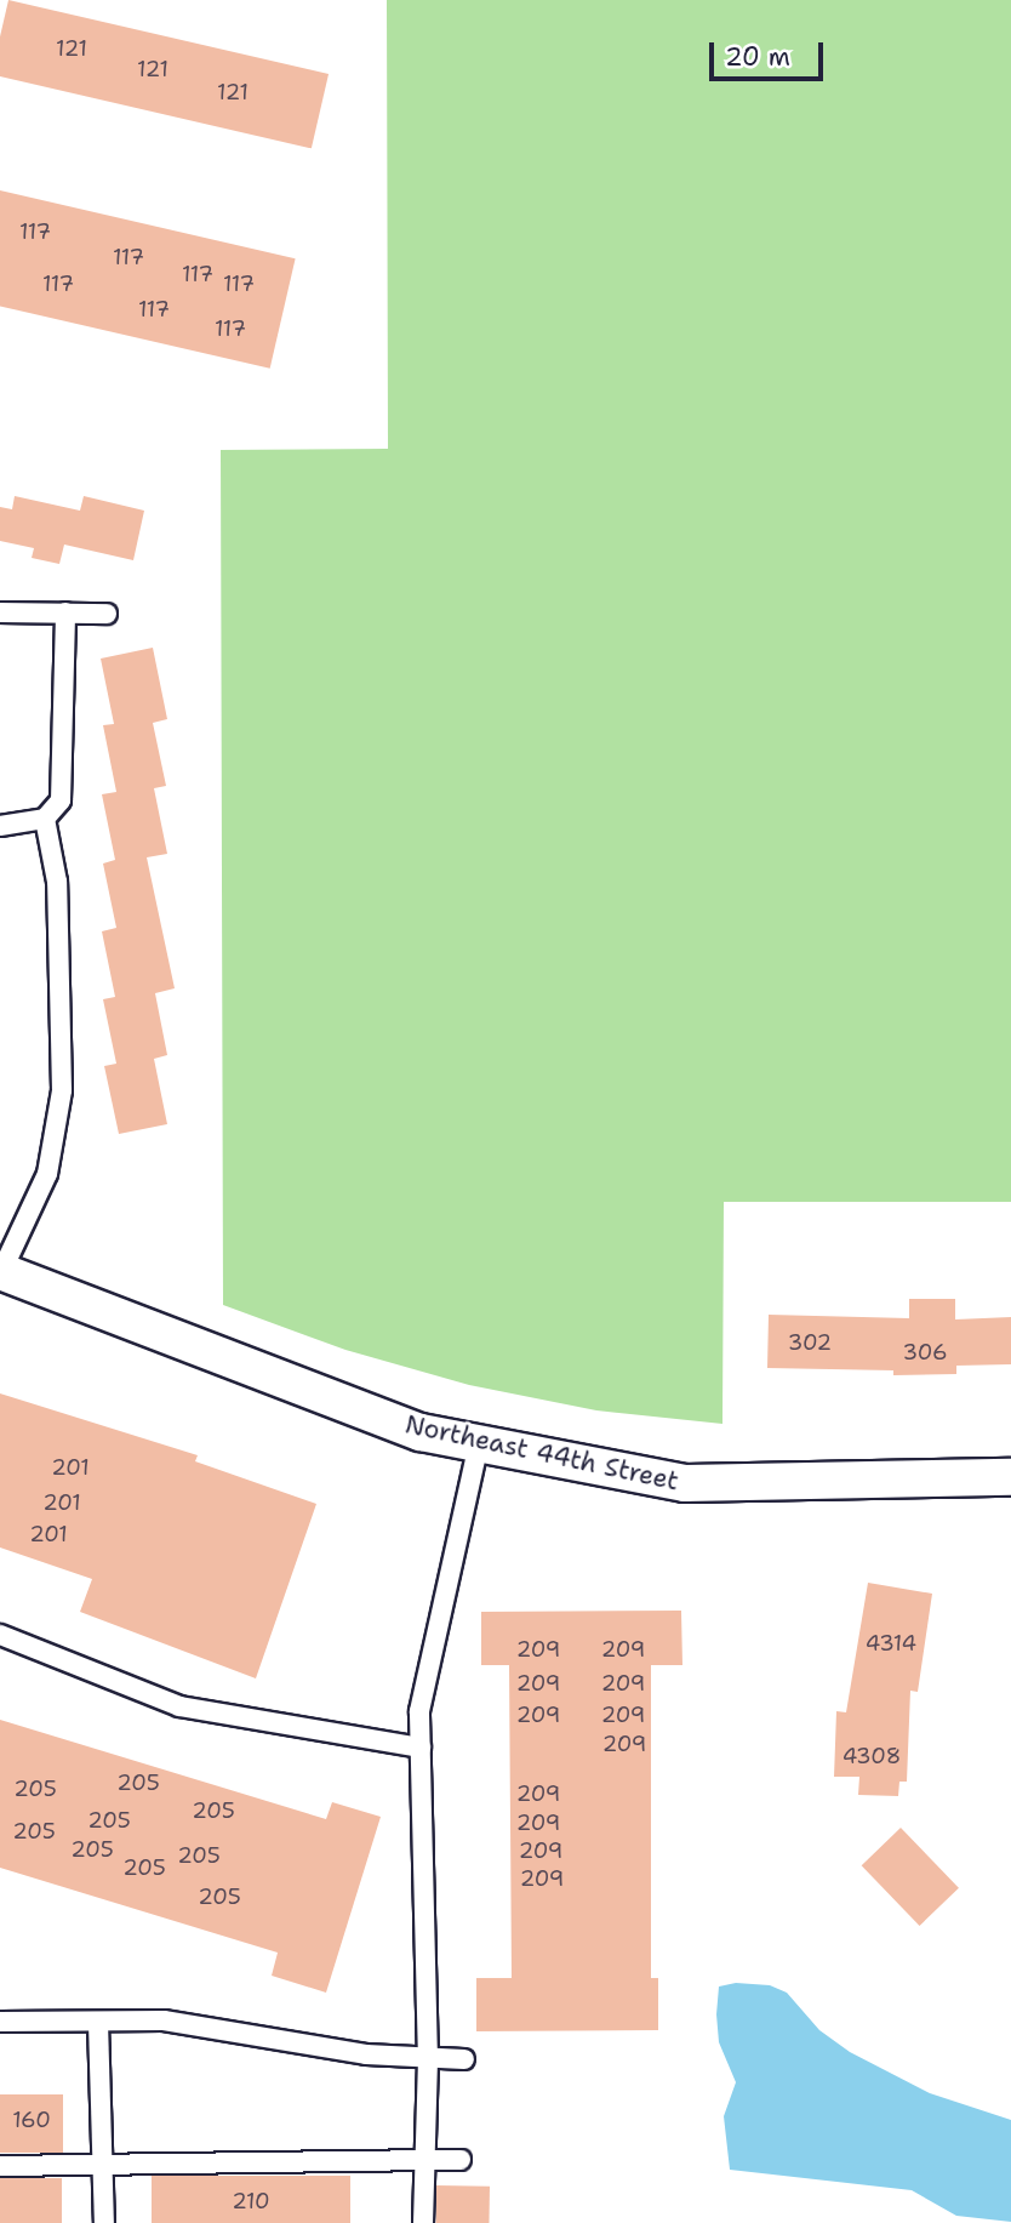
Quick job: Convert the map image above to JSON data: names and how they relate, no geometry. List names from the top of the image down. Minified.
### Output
{"streets":{"street":["Northeast 44th Street"]},"house_numbers":["121","121","121","117","117","117","117","117","117","117","302","306","201","201","201","4314","209","209","209","209","209","209","209","4308","205","205","209","205","205","209","205","205","209","205","205","209","205","160","210"],"scale_bar":"20 m"}
